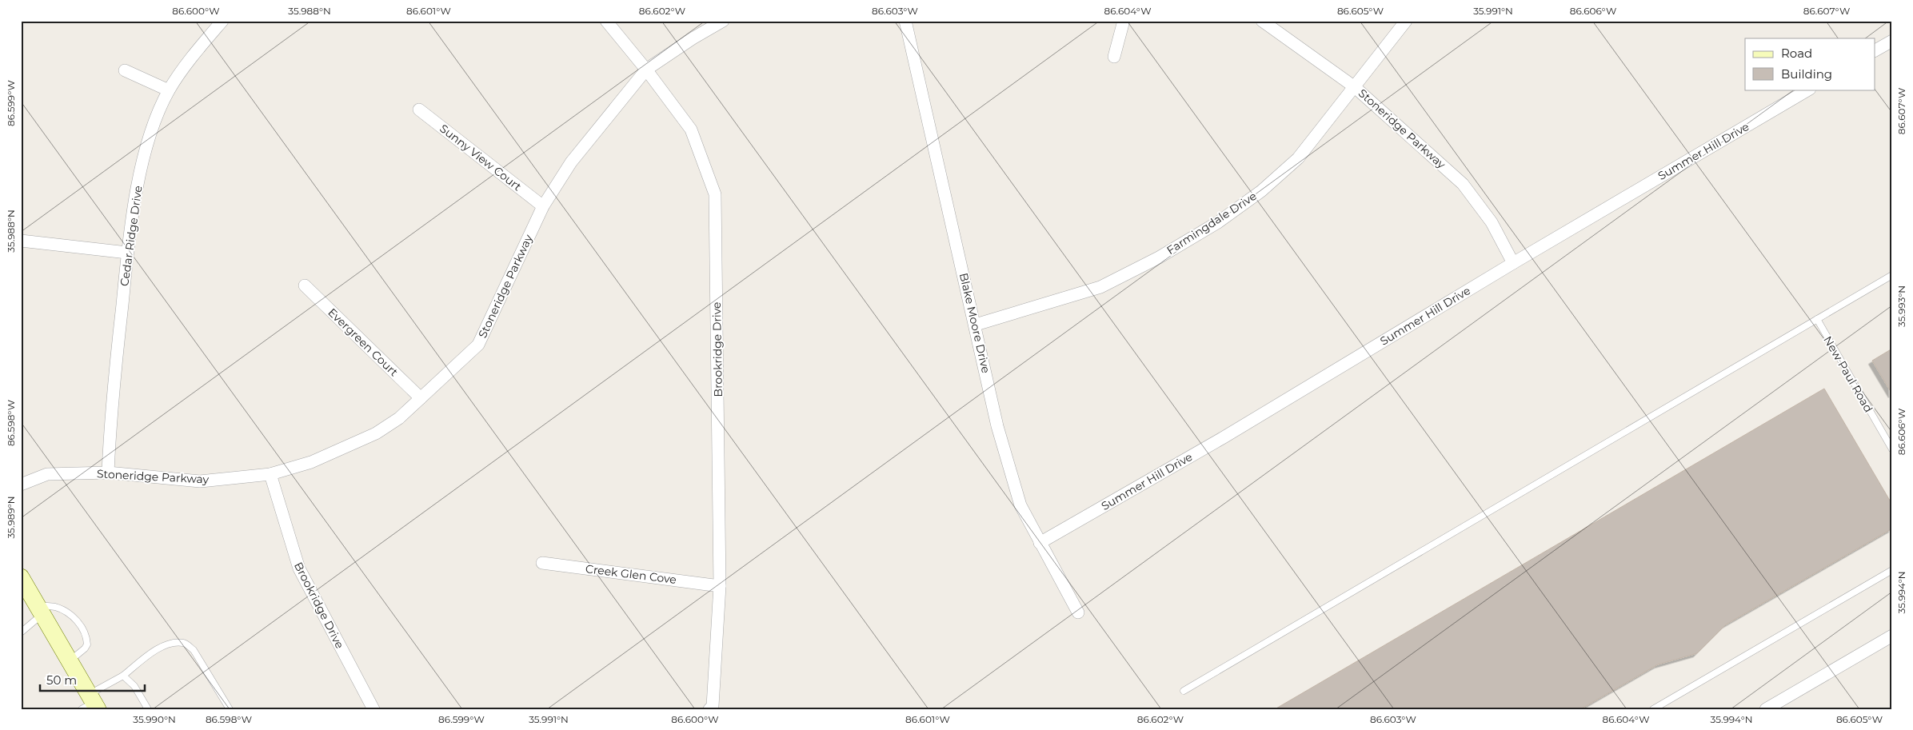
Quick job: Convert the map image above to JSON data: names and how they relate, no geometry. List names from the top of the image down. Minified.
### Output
{"streets":{"street":["Stoneridge Parkway","Summer Hill Drive","Sunny View Court","Farmingdale Drive","Cedar Ridge Drive","Blake Moore Drive","Evergreen Court","Brookridge Drive","Creek Glen Cove"],"lane":["New Paul Road"]},"crossings":[["Stoneridge Parkway","Summer Hill Drive"],["Stoneridge Parkway","Sunny View Court"],["Stoneridge Parkway","Farmingdale Drive"],["Stoneridge Parkway","Cedar Ridge Drive"],["Stoneridge Parkway","Evergreen Court"],["Stoneridge Parkway","Brookridge Drive"],["Summer Hill Drive","Blake Moore Drive"],["Farmingdale Drive","Blake Moore Drive"],["Brookridge Drive","Creek Glen Cove"]],"legend":["Road","Building"],"scale_bar":"50 m","coordinates":["86.600°W","35.988°N","86.601°W","86.602°W","86.603°W","86.604°W","86.605°W","35.991°N","86.606°W","86.607°W","86.599°W","35.993°N","86.598°W","35.989°N","35.994°N","35.990°N"]}
